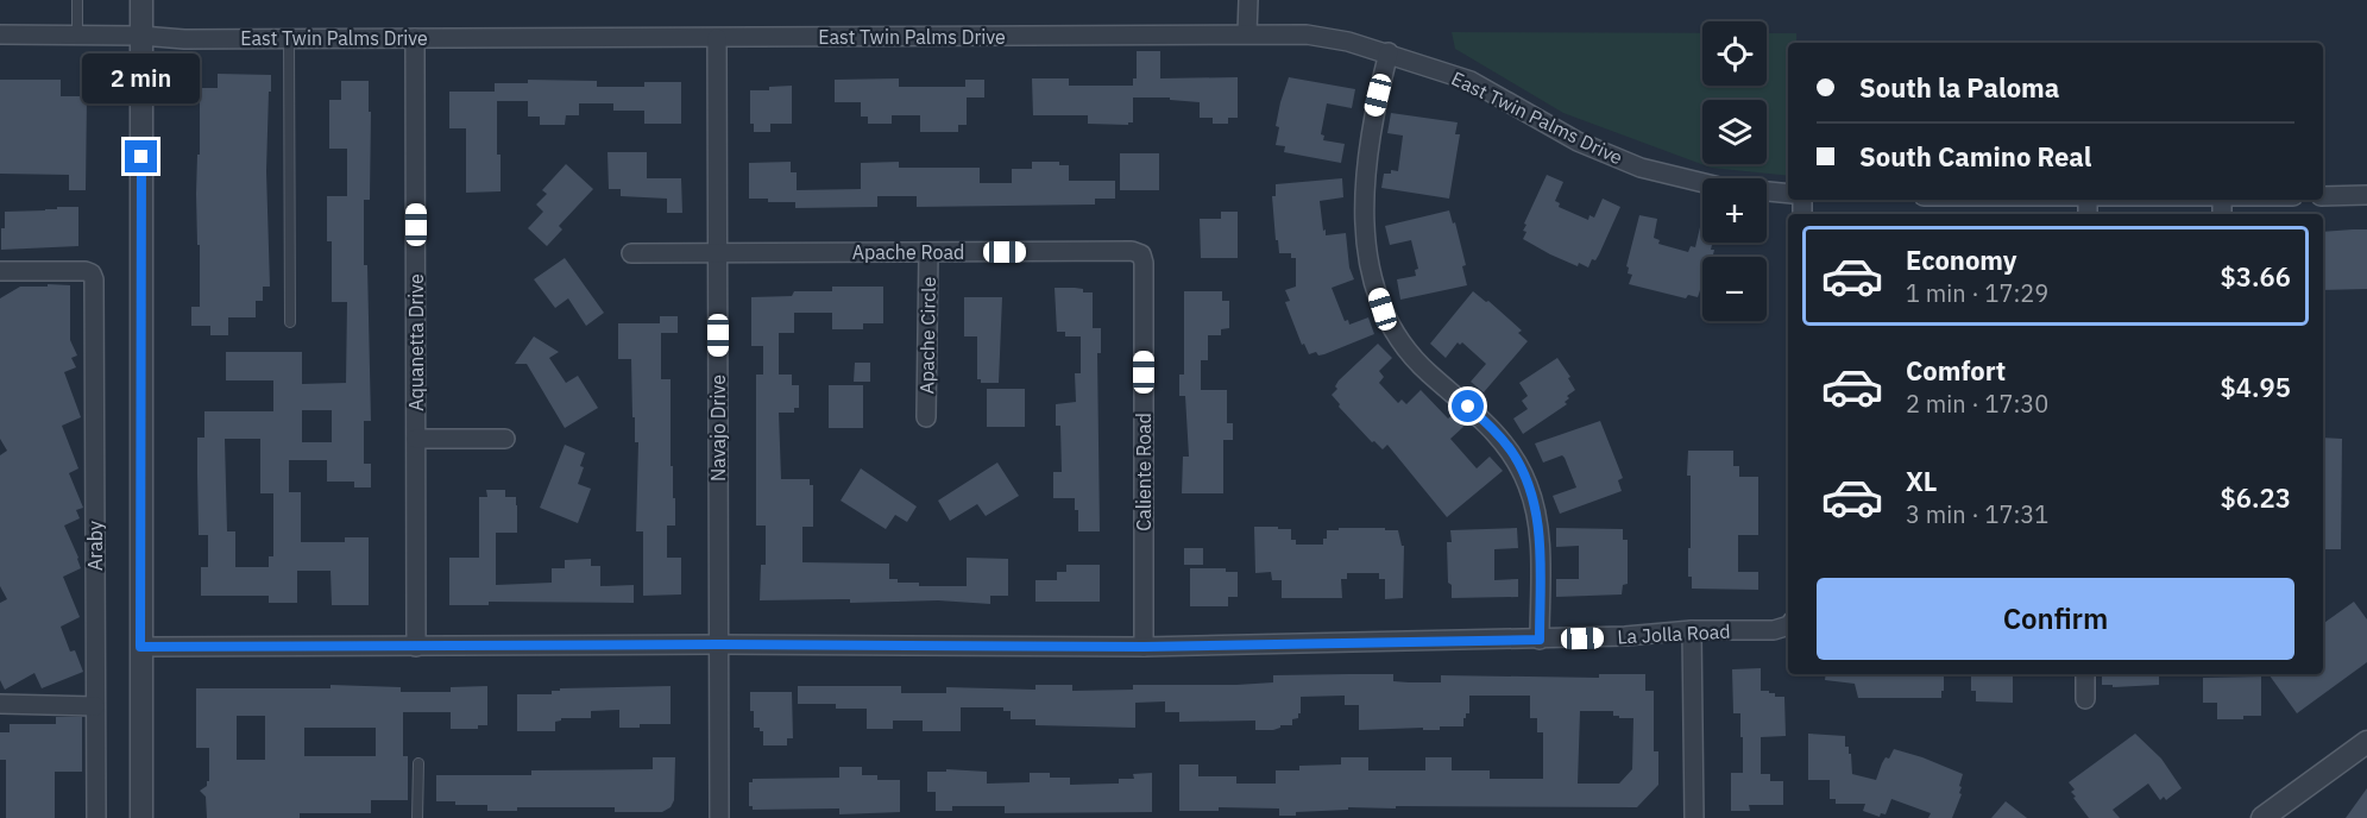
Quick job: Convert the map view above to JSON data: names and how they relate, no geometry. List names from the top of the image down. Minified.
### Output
{"streets":{"street":["East Twin Palms Drive","Apache Road","Apache Circle","Aquanetta Drive","Navajo Drive","Caliente Road","Araby","La Jolla Road"]},"crossings":[["East Twin Palms Drive","Aquanetta Drive"],["East Twin Palms Drive","Navajo Drive"],["Apache Road","Apache Circle"],["Apache Road","Navajo Drive"],["Apache Road","Caliente Road"],["Aquanetta Drive","La Jolla Road"],["Navajo Drive","La Jolla Road"],["Caliente Road","La Jolla Road"]],"page":{"map_buttons":["+","−"],"banner":["South la Paloma","South Camino Real"],"bubble":"2 min","list":[{"name":"Economy","note":"1 min · 17:29","value":"$3.66"},{"name":"Comfort","note":"2 min · 17:30","value":"$4.95"},{"name":"XL","note":"3 min · 17:31","value":"$6.23"}],"buttons":"Confirm"}}
